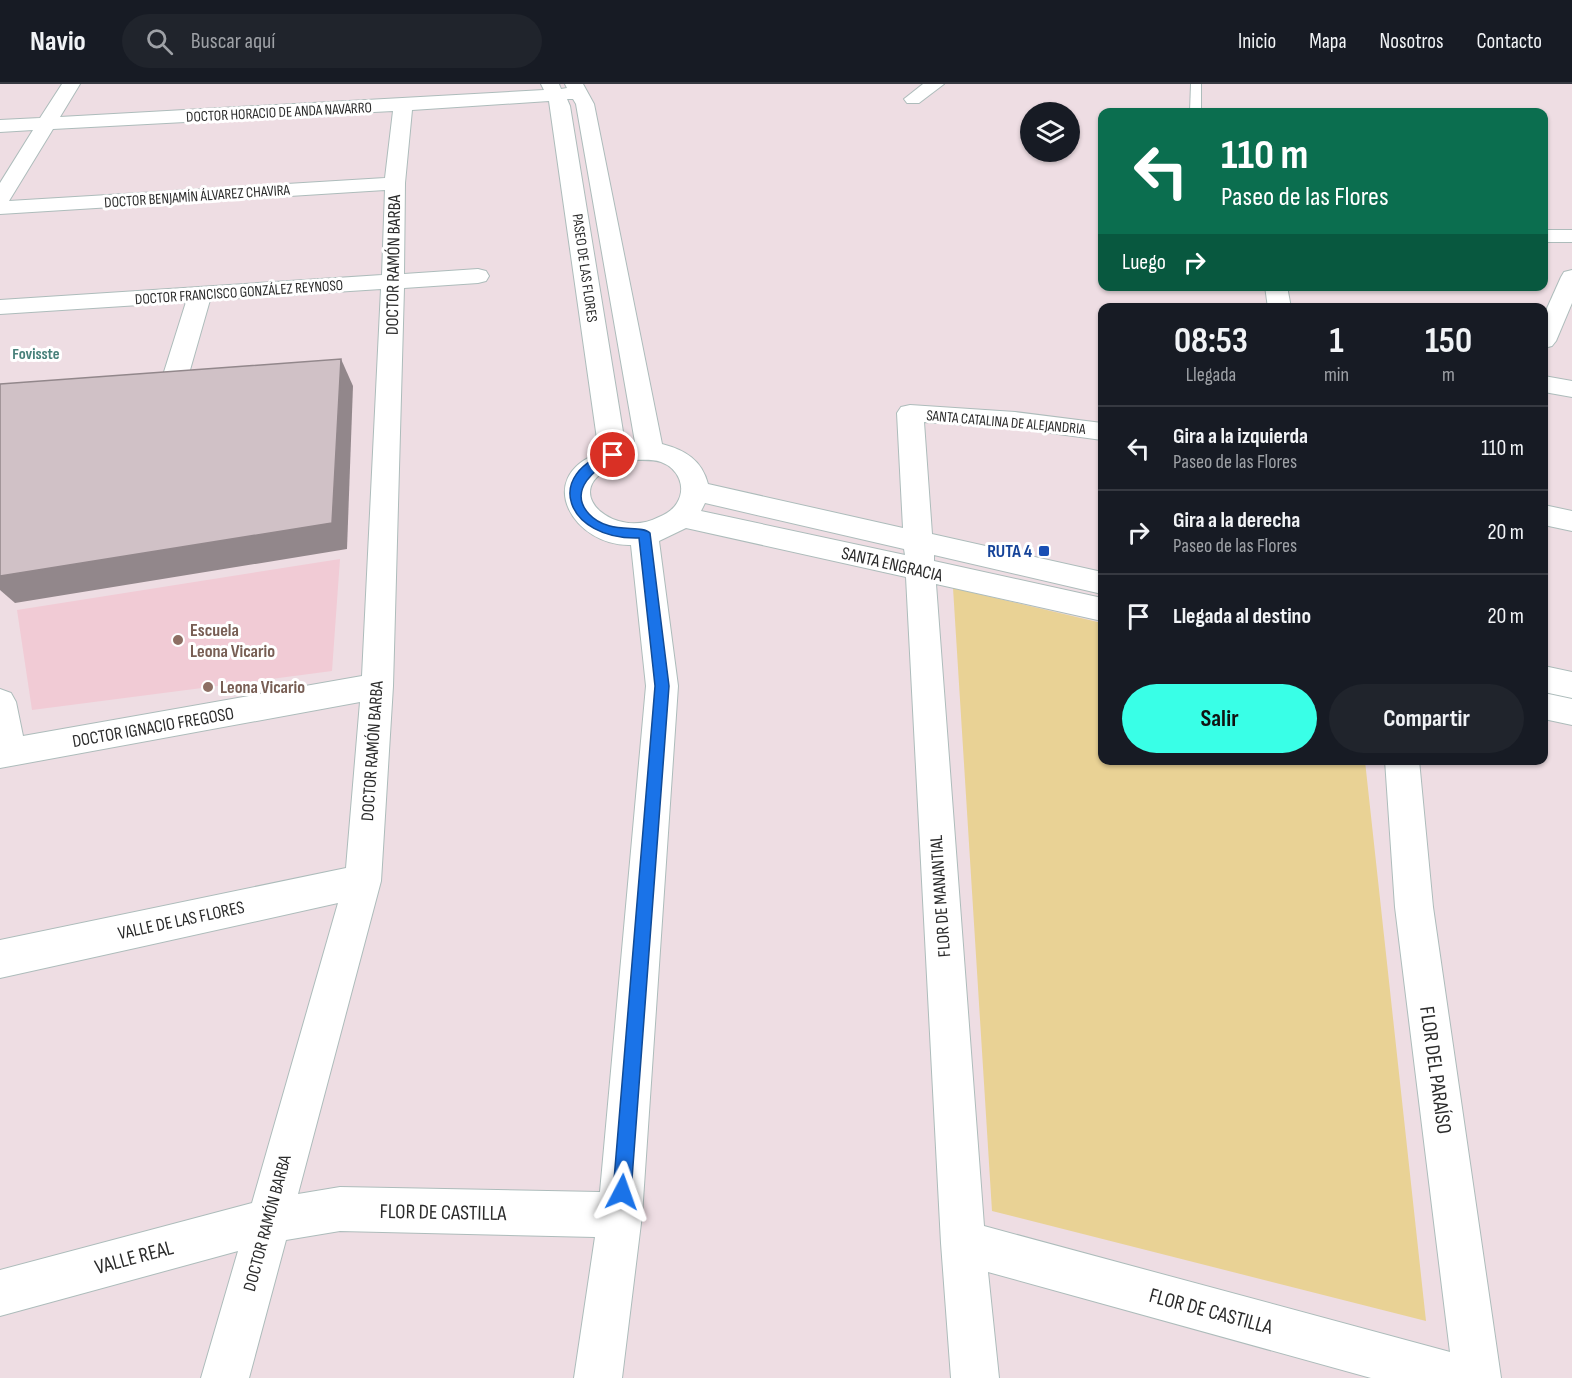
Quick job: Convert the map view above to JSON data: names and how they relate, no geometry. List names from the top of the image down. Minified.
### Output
{"streets":{"street":["DOCTOR HORACIO DE ANDA NAVARRO","DOCTOR BENJAMÍN ÁLVAREZ CHAVIRA","DOCTOR RAMÓN BARBA","PASEO DE LAS FLORES","DOCTOR FRANCISCO GONZÁLEZ REYNOSO","SANTA CATALINA DE ALEJANDRIA","SANTA ENGRACIA","DOCTOR IGNACIO FREGOSO","FLOR DE MANANTIAL","VALLE DE LAS FLORES","FLOR DEL PARAÍSO","FLOR DE CASTILLA","VALLE REAL"]},"crossings":[["DOCTOR HORACIO DE ANDA NAVARRO","DOCTOR RAMÓN BARBA"],["DOCTOR HORACIO DE ANDA NAVARRO","PASEO DE LAS FLORES"],["DOCTOR BENJAMÍN ÁLVAREZ CHAVIRA","DOCTOR RAMÓN BARBA"],["DOCTOR RAMÓN BARBA","DOCTOR FRANCISCO GONZÁLEZ REYNOSO"],["DOCTOR RAMÓN BARBA","DOCTOR IGNACIO FREGOSO"],["DOCTOR RAMÓN BARBA","VALLE DE LAS FLORES"],["DOCTOR RAMÓN BARBA","FLOR DE CASTILLA"],["DOCTOR RAMÓN BARBA","VALLE REAL"],["PASEO DE LAS FLORES","SANTA ENGRACIA"],["SANTA CATALINA DE ALEJANDRIA","FLOR DE MANANTIAL"],["SANTA ENGRACIA","FLOR DE MANANTIAL"],["FLOR DE MANANTIAL","FLOR DE CASTILLA"],["FLOR DE CASTILLA","VALLE REAL"]],"districts":["Fovisste"],"places":{"transit":["RUTA 4"],"other":["Escuela Leona Vicario","Leona Vicario"]},"page":{"header":"Navio","search":"Buscar aquí","nav":["Inicio","Mapa","Nosotros","Contacto"],"turn":["110 m","Paseo de las Flores"],"then":"Luego","eta":["08:53","Llegada","1","min","150","m"],"list":[{"name":"Gira a la izquierda","note":"Paseo de las Flores","value":"110 m"},{"name":"Gira a la derecha","note":"Paseo de las Flores","value":"20 m"},{"name":"Llegada al destino","value":"20 m"}],"buttons":["Salir","Compartir"]}}
